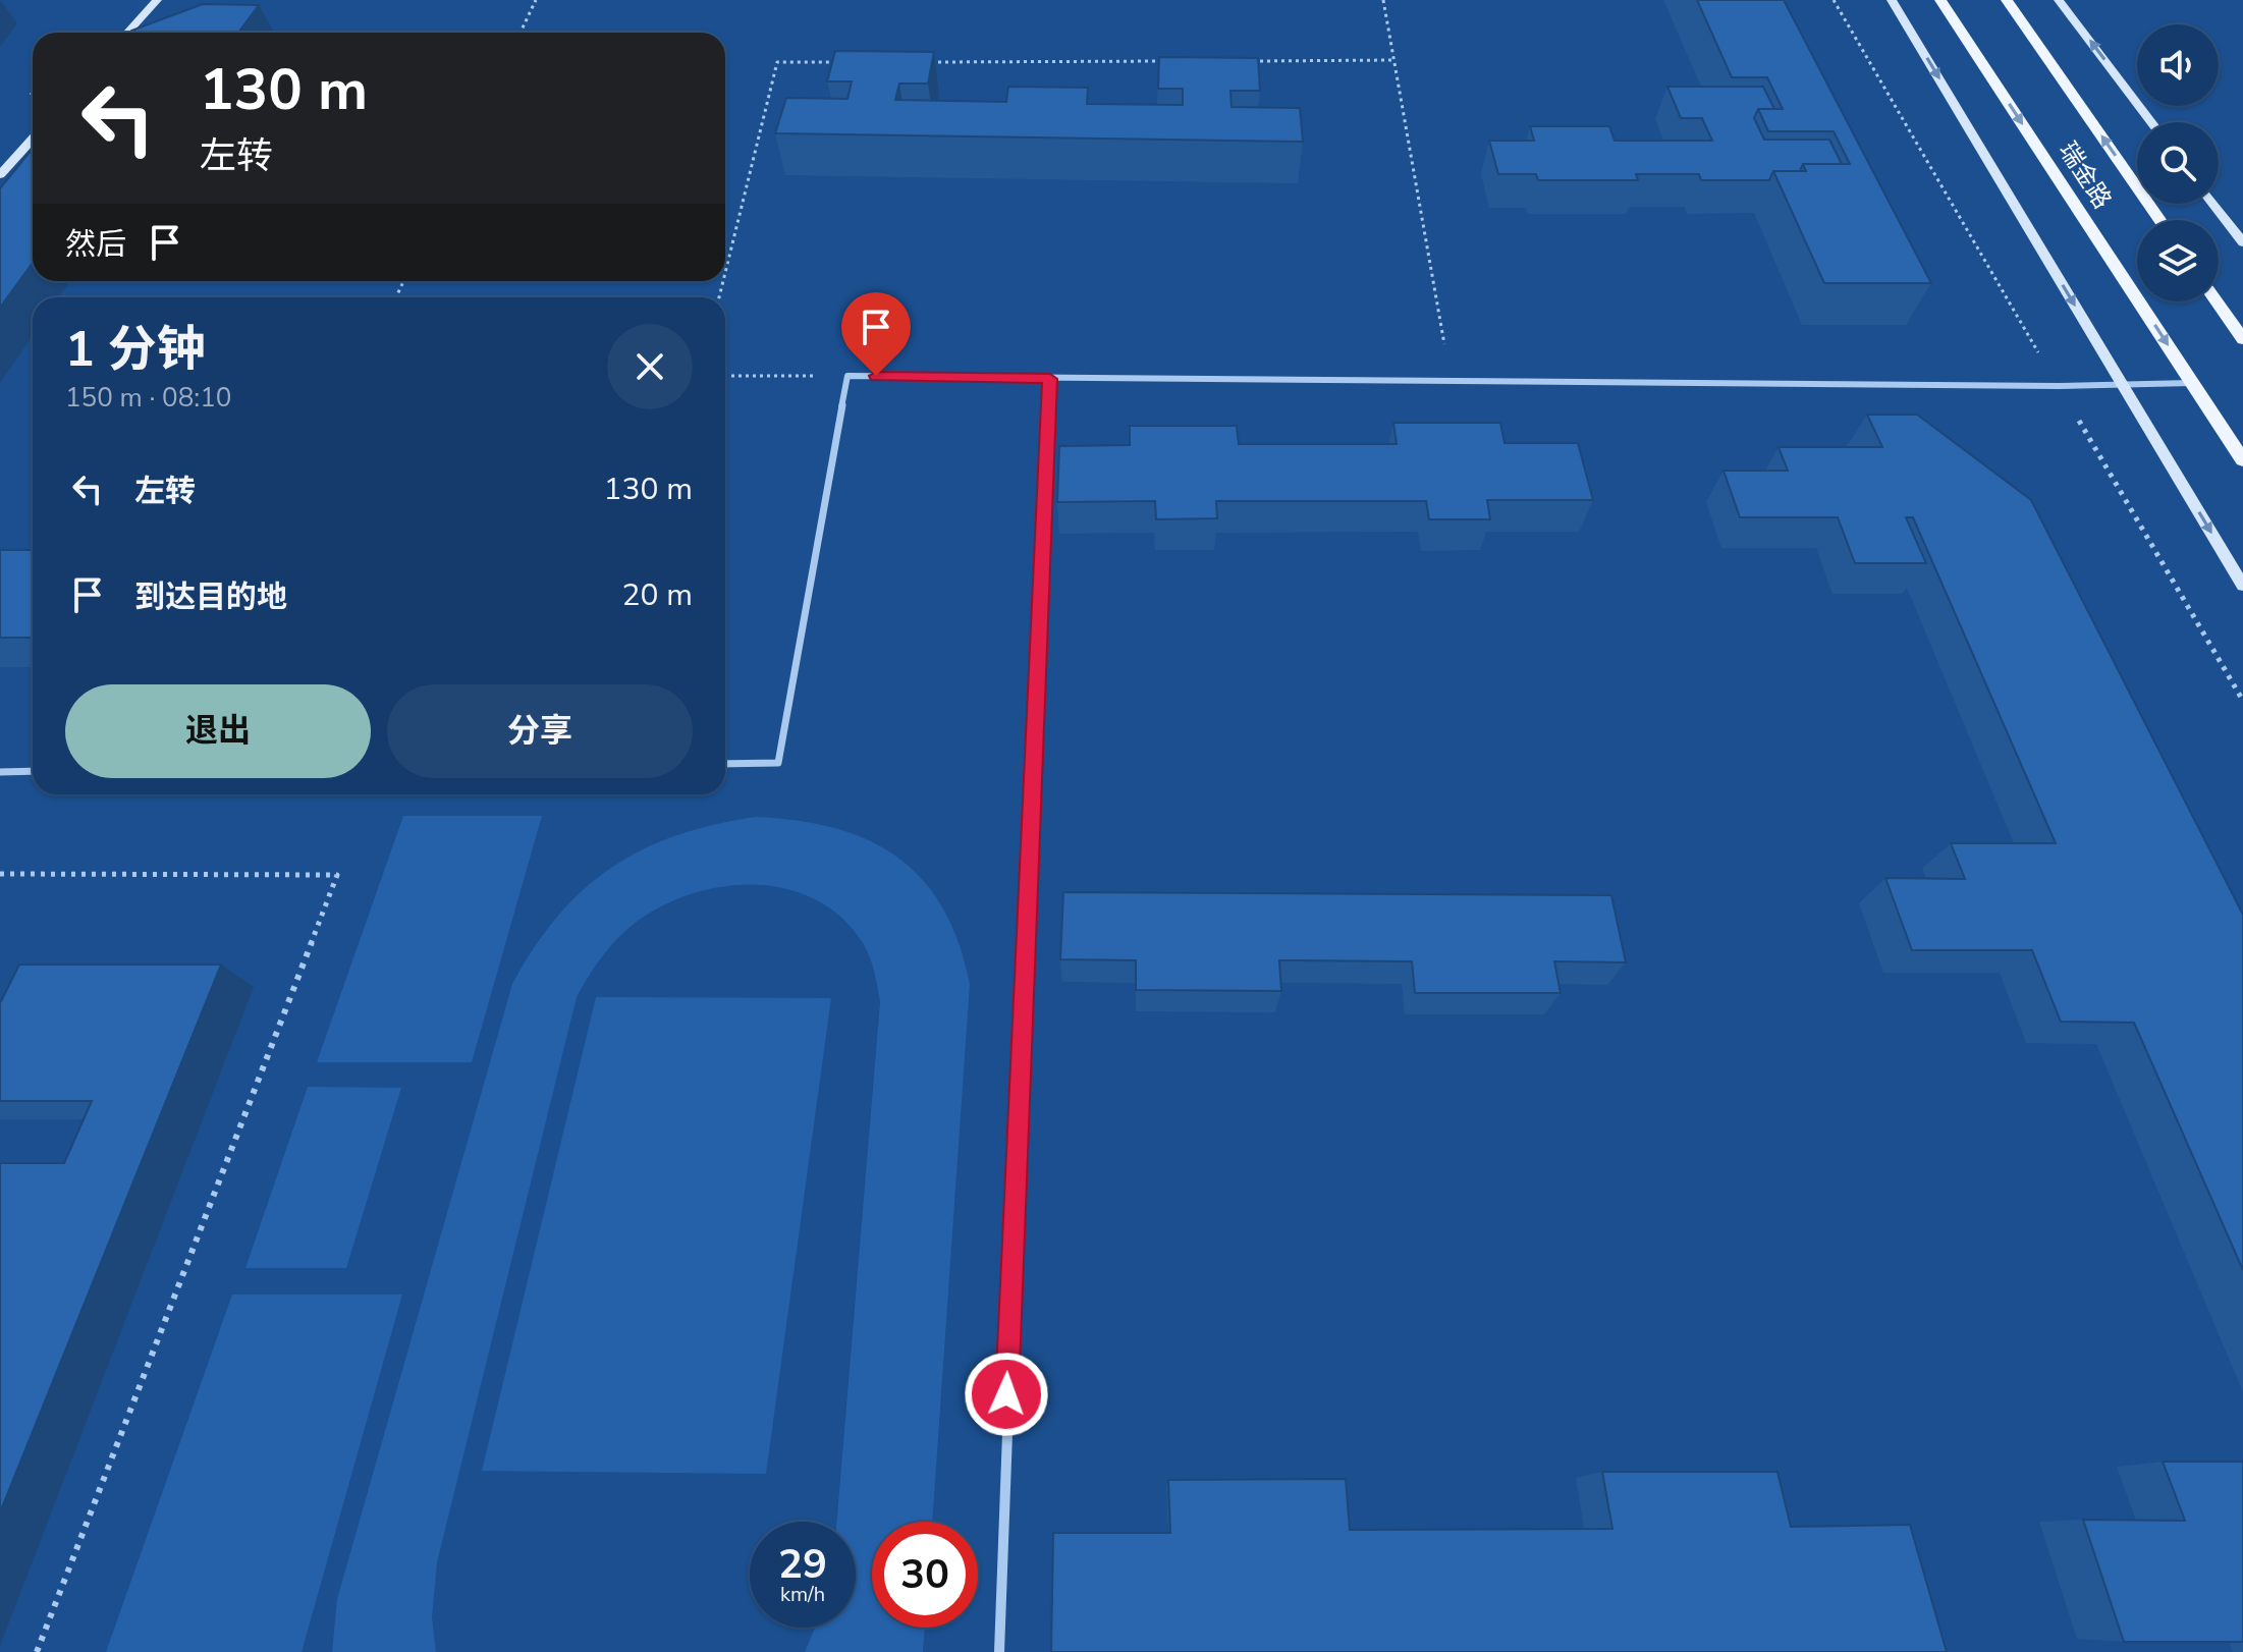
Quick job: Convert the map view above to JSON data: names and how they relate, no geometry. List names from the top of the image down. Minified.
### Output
{"streets":{"main road":["瑞金路"]},"page":{"turn":["130 m","左转"],"then":"然后","heading":["1 分钟","150 m · 08:10"],"list":[{"name":"左转","value":"130 m"},{"name":"到达目的地","value":"20 m"}],"buttons":["退出","分享"],"speed":"29 km/h","limit":"30"}}
